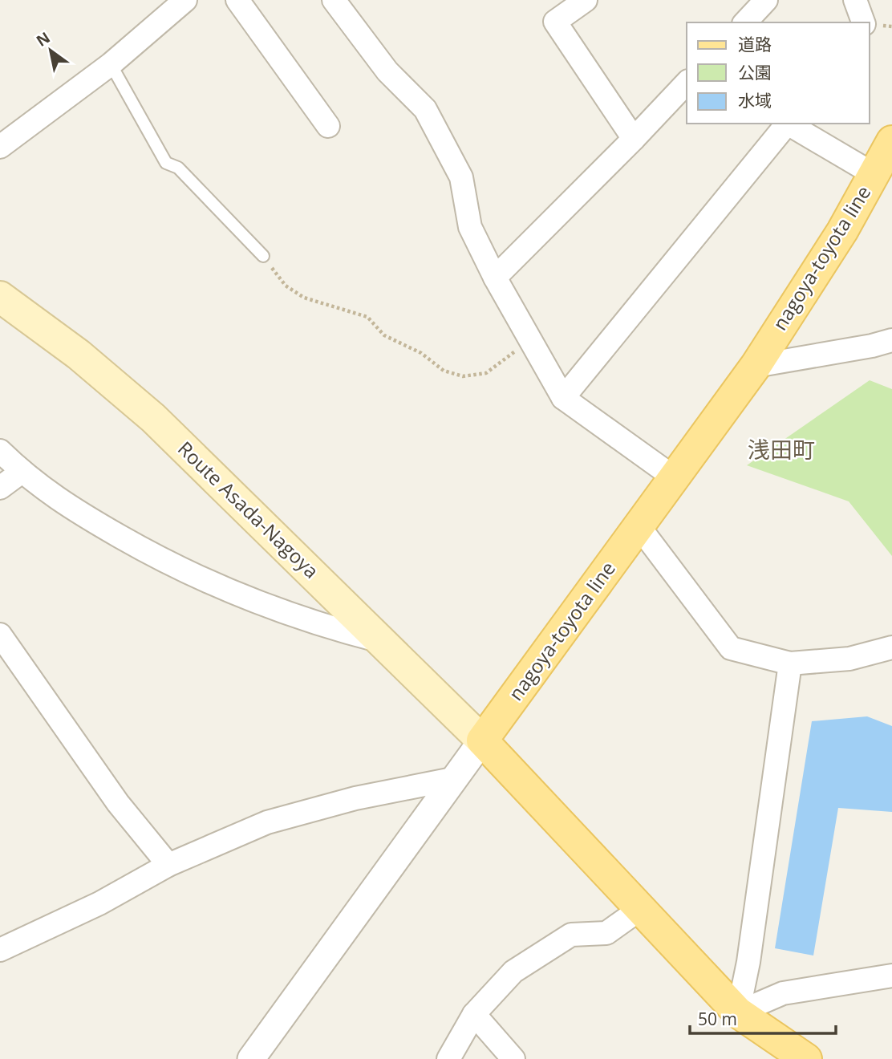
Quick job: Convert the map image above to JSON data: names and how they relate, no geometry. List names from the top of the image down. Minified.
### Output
{"streets":{"main road":["nagoya-toyota line","Route Asada-Nagoya"]},"crossings":[["nagoya-toyota line","Route Asada-Nagoya"]],"districts":["浅田町"],"legend":["道路","公園","水域"],"scale_bar":"50 m","north":"top left"}
